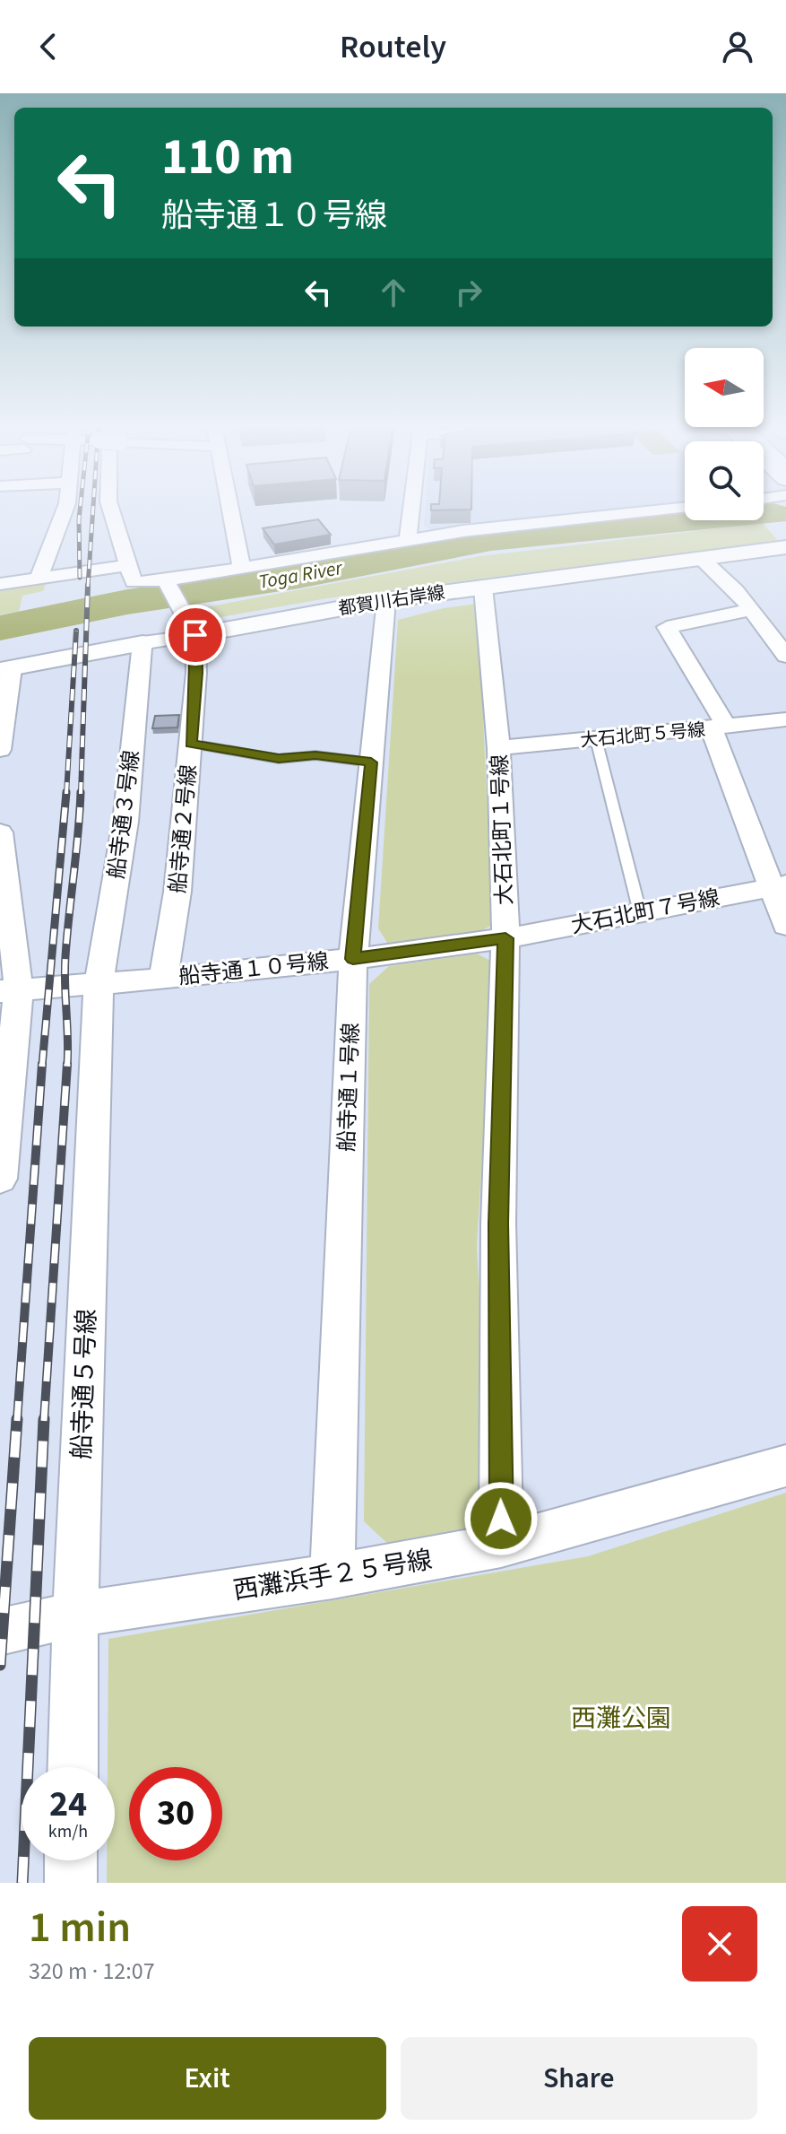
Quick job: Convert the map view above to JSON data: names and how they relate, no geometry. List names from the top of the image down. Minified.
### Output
{"streets":{"street":["都賀川右岸線","大石北町５号線","船寺通３号線","船寺通２号線","大石北町１号線","大石北町７号線","船寺通１０号線","船寺通１号線","船寺通５号線","西灘浜手２５号線"]},"crossings":[["都賀川右岸線","船寺通３号線"],["都賀川右岸線","船寺通２号線"],["都賀川右岸線","大石北町１号線"],["都賀川右岸線","船寺通１号線"],["大石北町５号線","大石北町１号線"],["船寺通３号線","船寺通１０号線"],["船寺通３号線","船寺通５号線"],["船寺通２号線","船寺通１０号線"],["大石北町１号線","大石北町７号線"],["大石北町１号線","船寺通１０号線"],["大石北町１号線","西灘浜手２５号線"],["大石北町７号線","船寺通１０号線"],["船寺通１０号線","船寺通１号線"],["船寺通１０号線","船寺通５号線"],["船寺通１号線","西灘浜手２５号線"],["船寺通５号線","西灘浜手２５号線"]],"water":["Toga River"],"parks":["西灘公園"],"north":"left","page":{"header":"Routely","turn":["110 m","船寺通１０号線"],"speed":"24 km/h","limit":"30","heading":["1 min","320 m · 12:07"],"buttons":["Exit","Share"]}}
